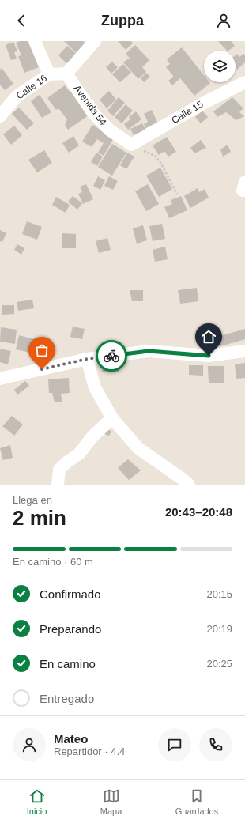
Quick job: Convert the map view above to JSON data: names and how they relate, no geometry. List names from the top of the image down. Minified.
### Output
{"streets":{"street":["Calle 16","Avenida 54","Calle 15"]},"crossings":[["Calle 16","Avenida 54"],["Avenida 54","Calle 15"]],"page":{"header":"Zuppa","heading":["2 min","Llega en","20:43–20:48"],"panel":["Mateo","Repartidor · 4.4"],"bar":"En camino · 60 m","list":[["Confirmado","20:15"],["Preparando","20:19"],["En camino","20:25"],"Entregado"],"tabs":["Inicio","Mapa","Guardados"]}}
